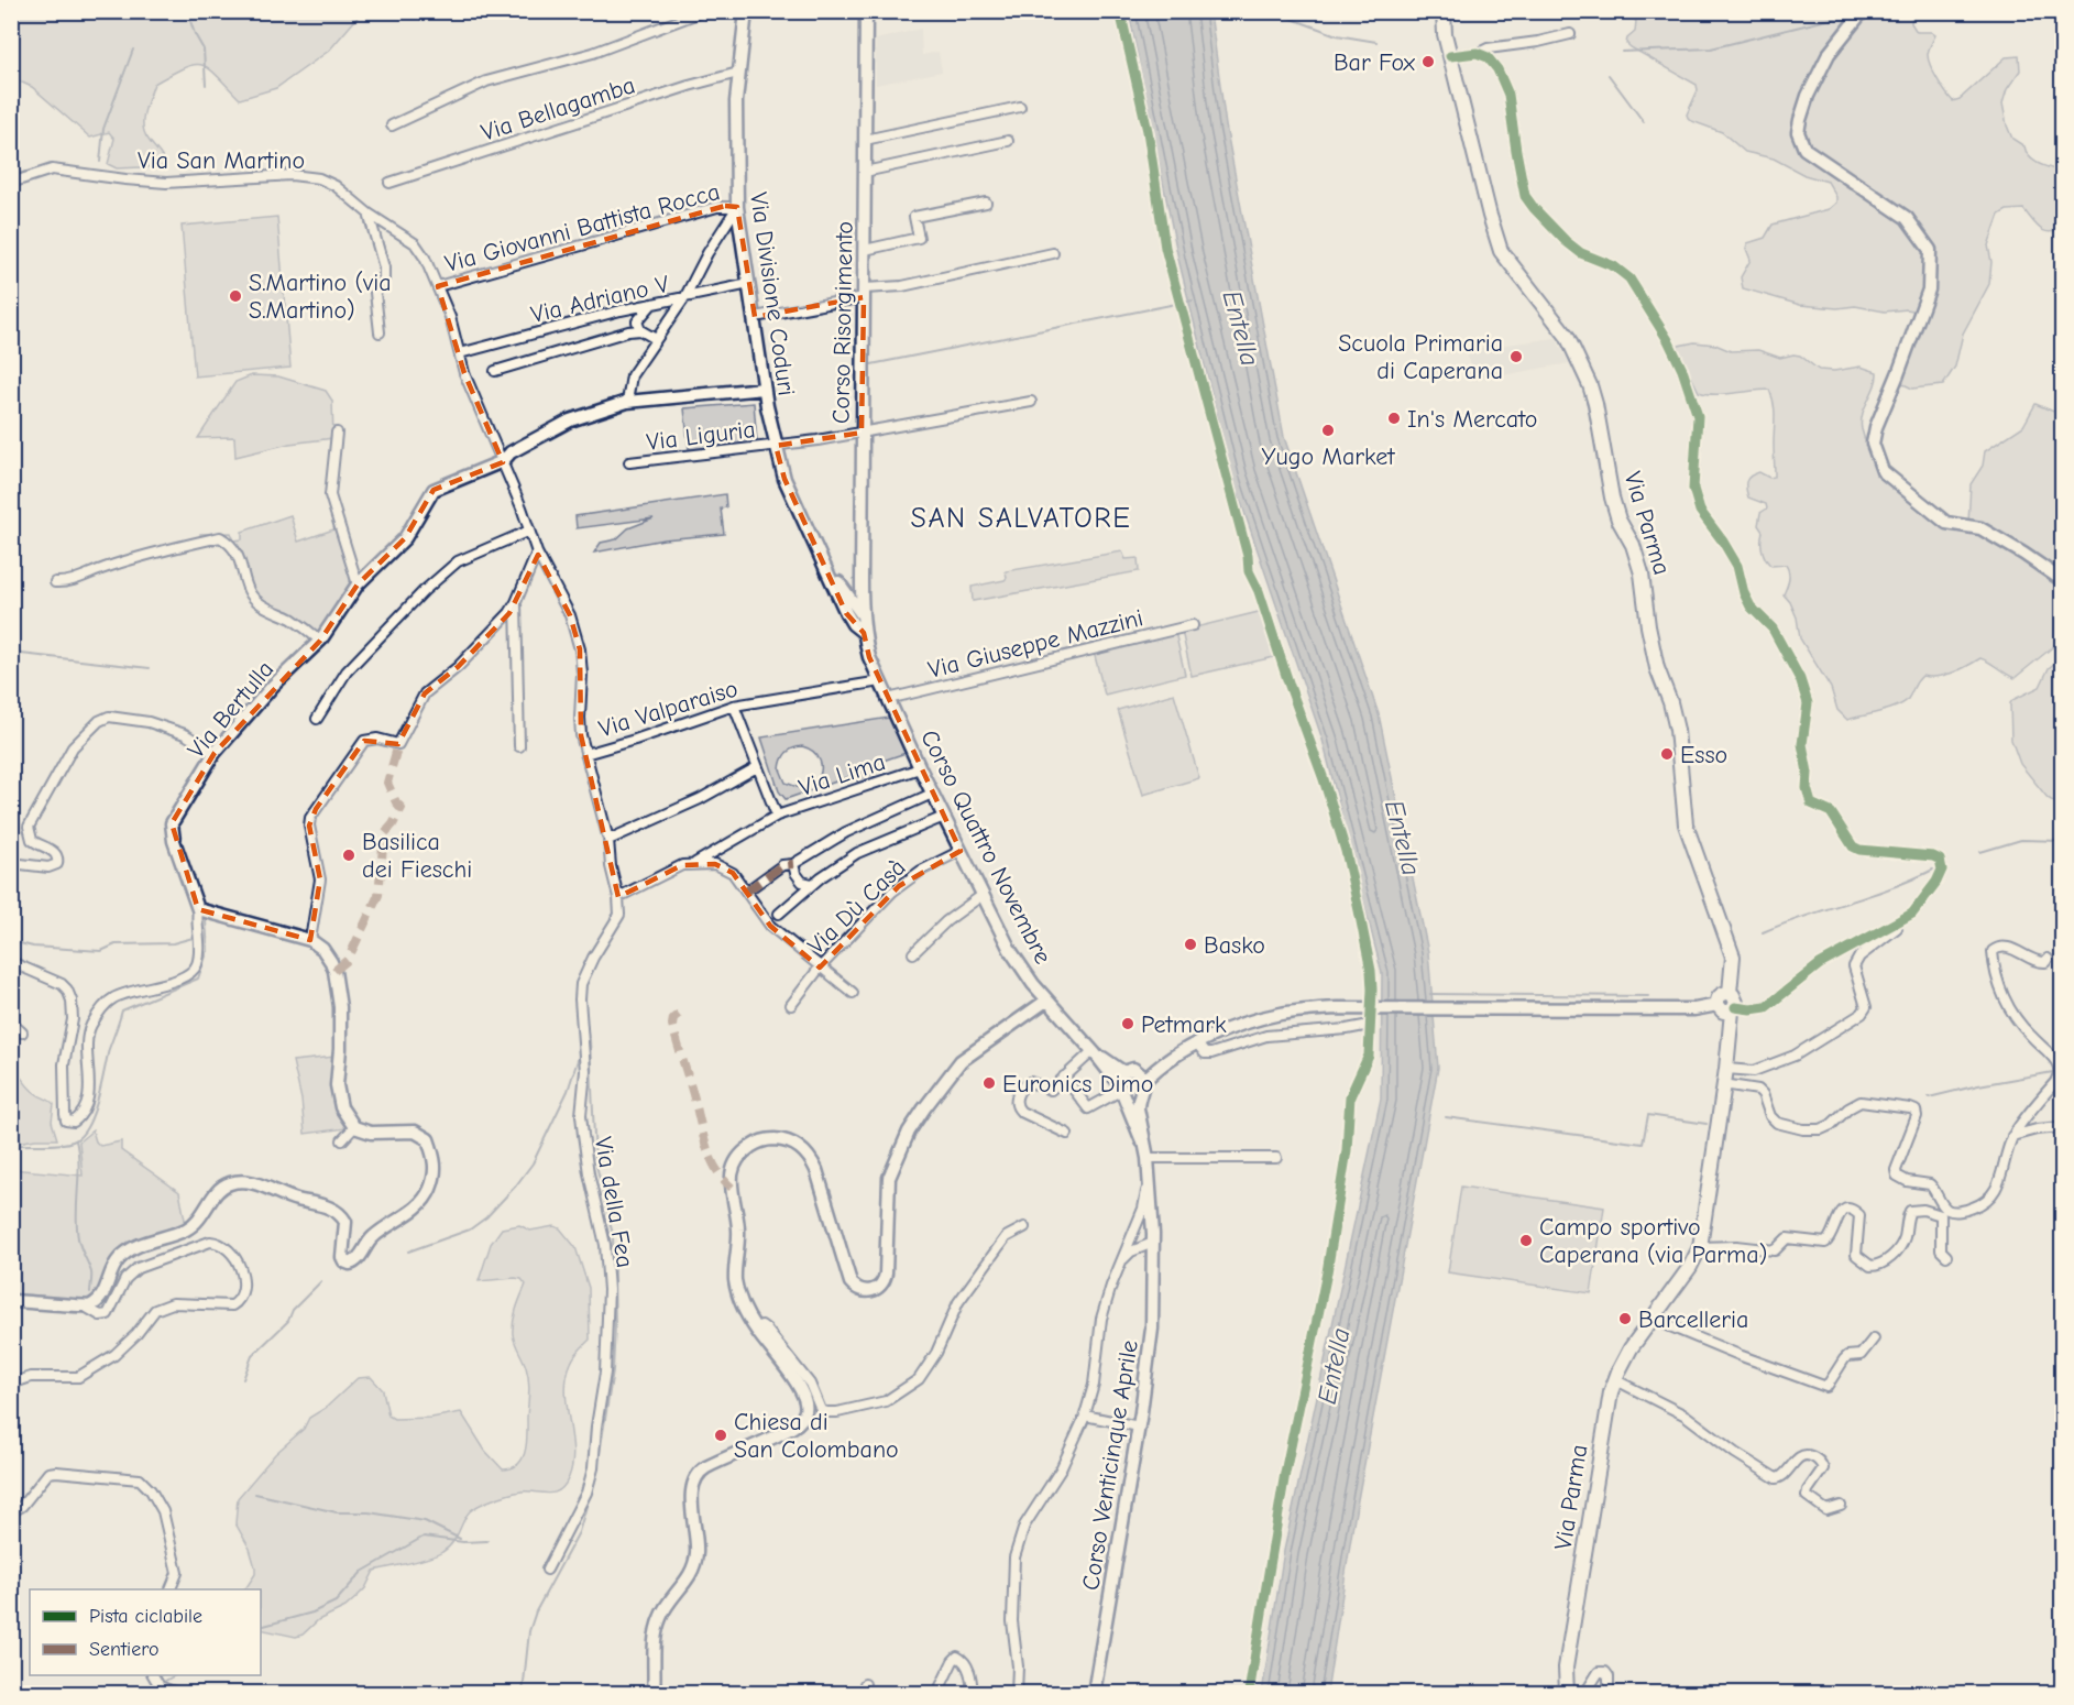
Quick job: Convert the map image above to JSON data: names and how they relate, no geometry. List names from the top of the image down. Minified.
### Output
{"streets":{"main road":["Via Parma"],"street":["Via Bellagamba","Via San Martino","Via Giovanni Battista Rocca","Via Divisione Coduri","Via Adriano V","Corso Risorgimento","Via Liguria","Via Giuseppe Mazzini","Via Valparaiso","Via Bertulla","Via Lima","Corso Quattro Novembre","Via Dù Casà","Via della Fea","Corso Venticinque Aprile"]},"crossings":[["Via Bellagamba","Via Divisione Coduri"],["Via San Martino","Via Giovanni Battista Rocca"],["Via San Martino","Via Adriano V"],["Via San Martino","Via Bertulla"],["Via San Martino","Via della Fea"],["Via Giovanni Battista Rocca","Via Divisione Coduri"],["Via Divisione Coduri","Via Adriano V"],["Via Divisione Coduri","Corso Risorgimento"],["Via Divisione Coduri","Via Liguria"],["Via Divisione Coduri","Via Bertulla"],["Via Divisione Coduri","Corso Quattro Novembre"],["Corso Risorgimento","Via Liguria"],["Corso Risorgimento","Corso Quattro Novembre"],["Via Giuseppe Mazzini","Corso Quattro Novembre"],["Via Valparaiso","Corso Quattro Novembre"],["Via Valparaiso","Via della Fea"],["Via Lima","Corso Quattro Novembre"],["Via Lima","Via della Fea"],["Corso Quattro Novembre","Via Dù Casà"]],"districts":["SAN SALVATORE"],"water":["Entella"],"places":["Bar Fox","S.Martino (via S.Martino)","Scuola Primaria di Caperana","In's Mercato","Yugo Market","Esso","Basilica dei Fieschi","Basko","Petmark","Euronics Dimo","Campo sportivo Caperana (via Parma)","Barcelleria","Chiesa di San Colombano"],"legend":["Pista ciclabile","Sentiero"]}
